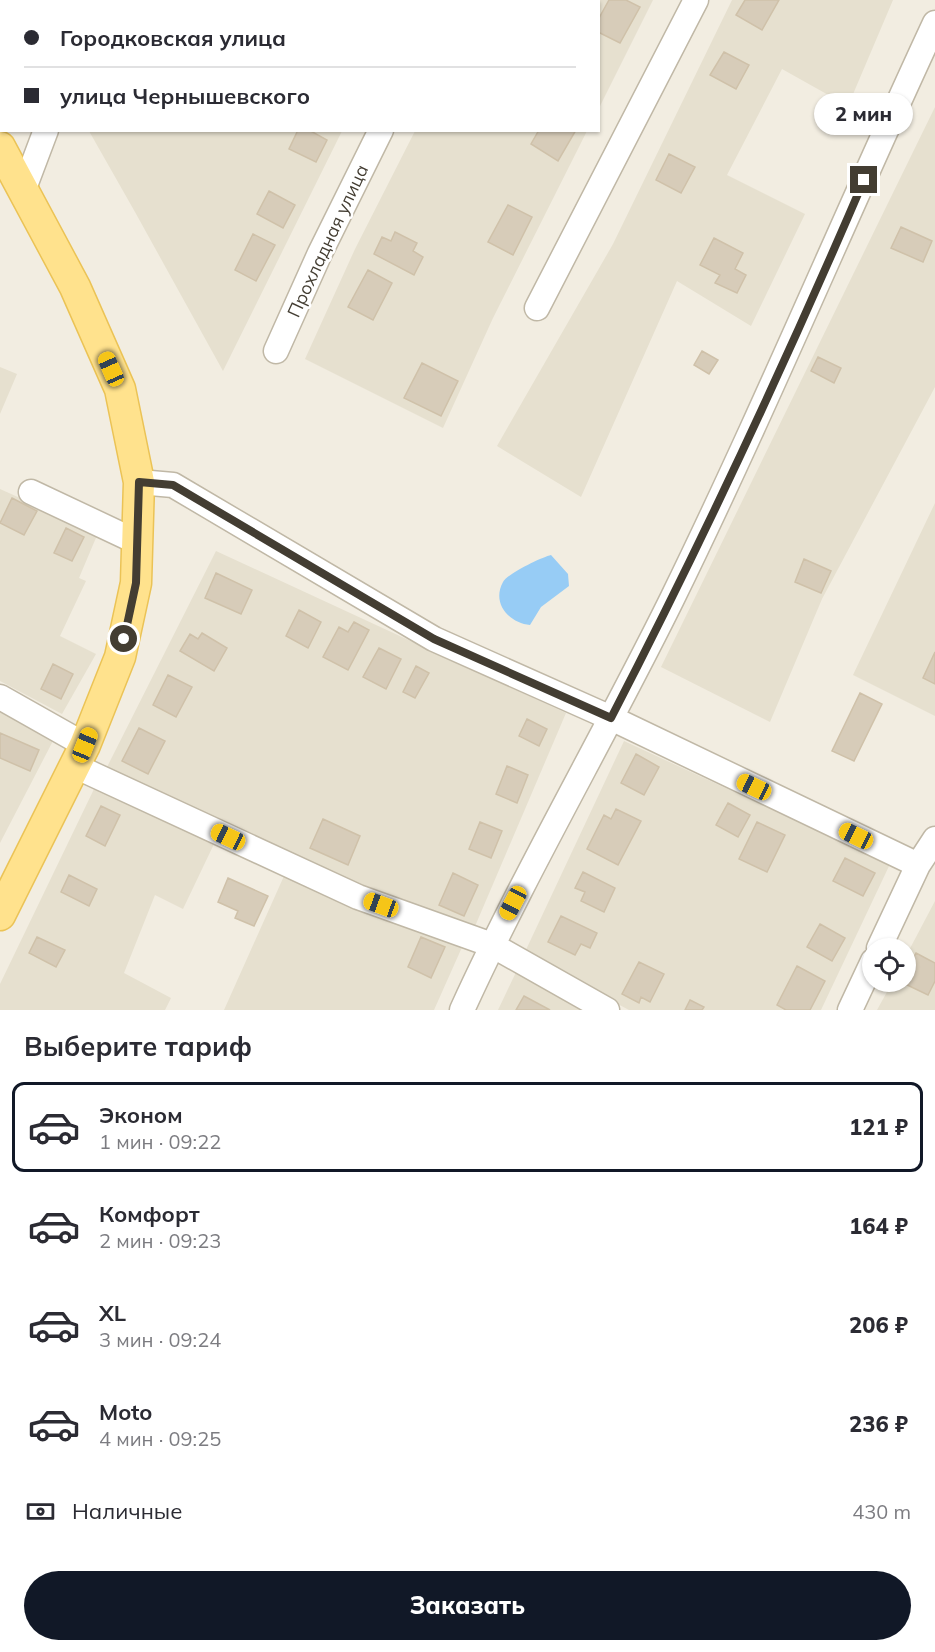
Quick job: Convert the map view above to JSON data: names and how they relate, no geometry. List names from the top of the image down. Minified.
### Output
{"streets":{"street":["Прохладная улица"]},"page":{"banner":["Городковская улица","улица Чернышевского"],"bubble":"2 мин","heading":"Выберите тариф","list":[{"name":"Эконом","note":"1 мин · 09:22","value":"121 ₽"},{"name":"Комфорт","note":"2 мин · 09:23","value":"164 ₽"},{"name":"XL","note":"3 мин · 09:24","value":"206 ₽"},{"name":"Moto","note":"4 мин · 09:25","value":"236 ₽"}],"pay":["Наличные","430 m"],"buttons":"Заказать"}}
